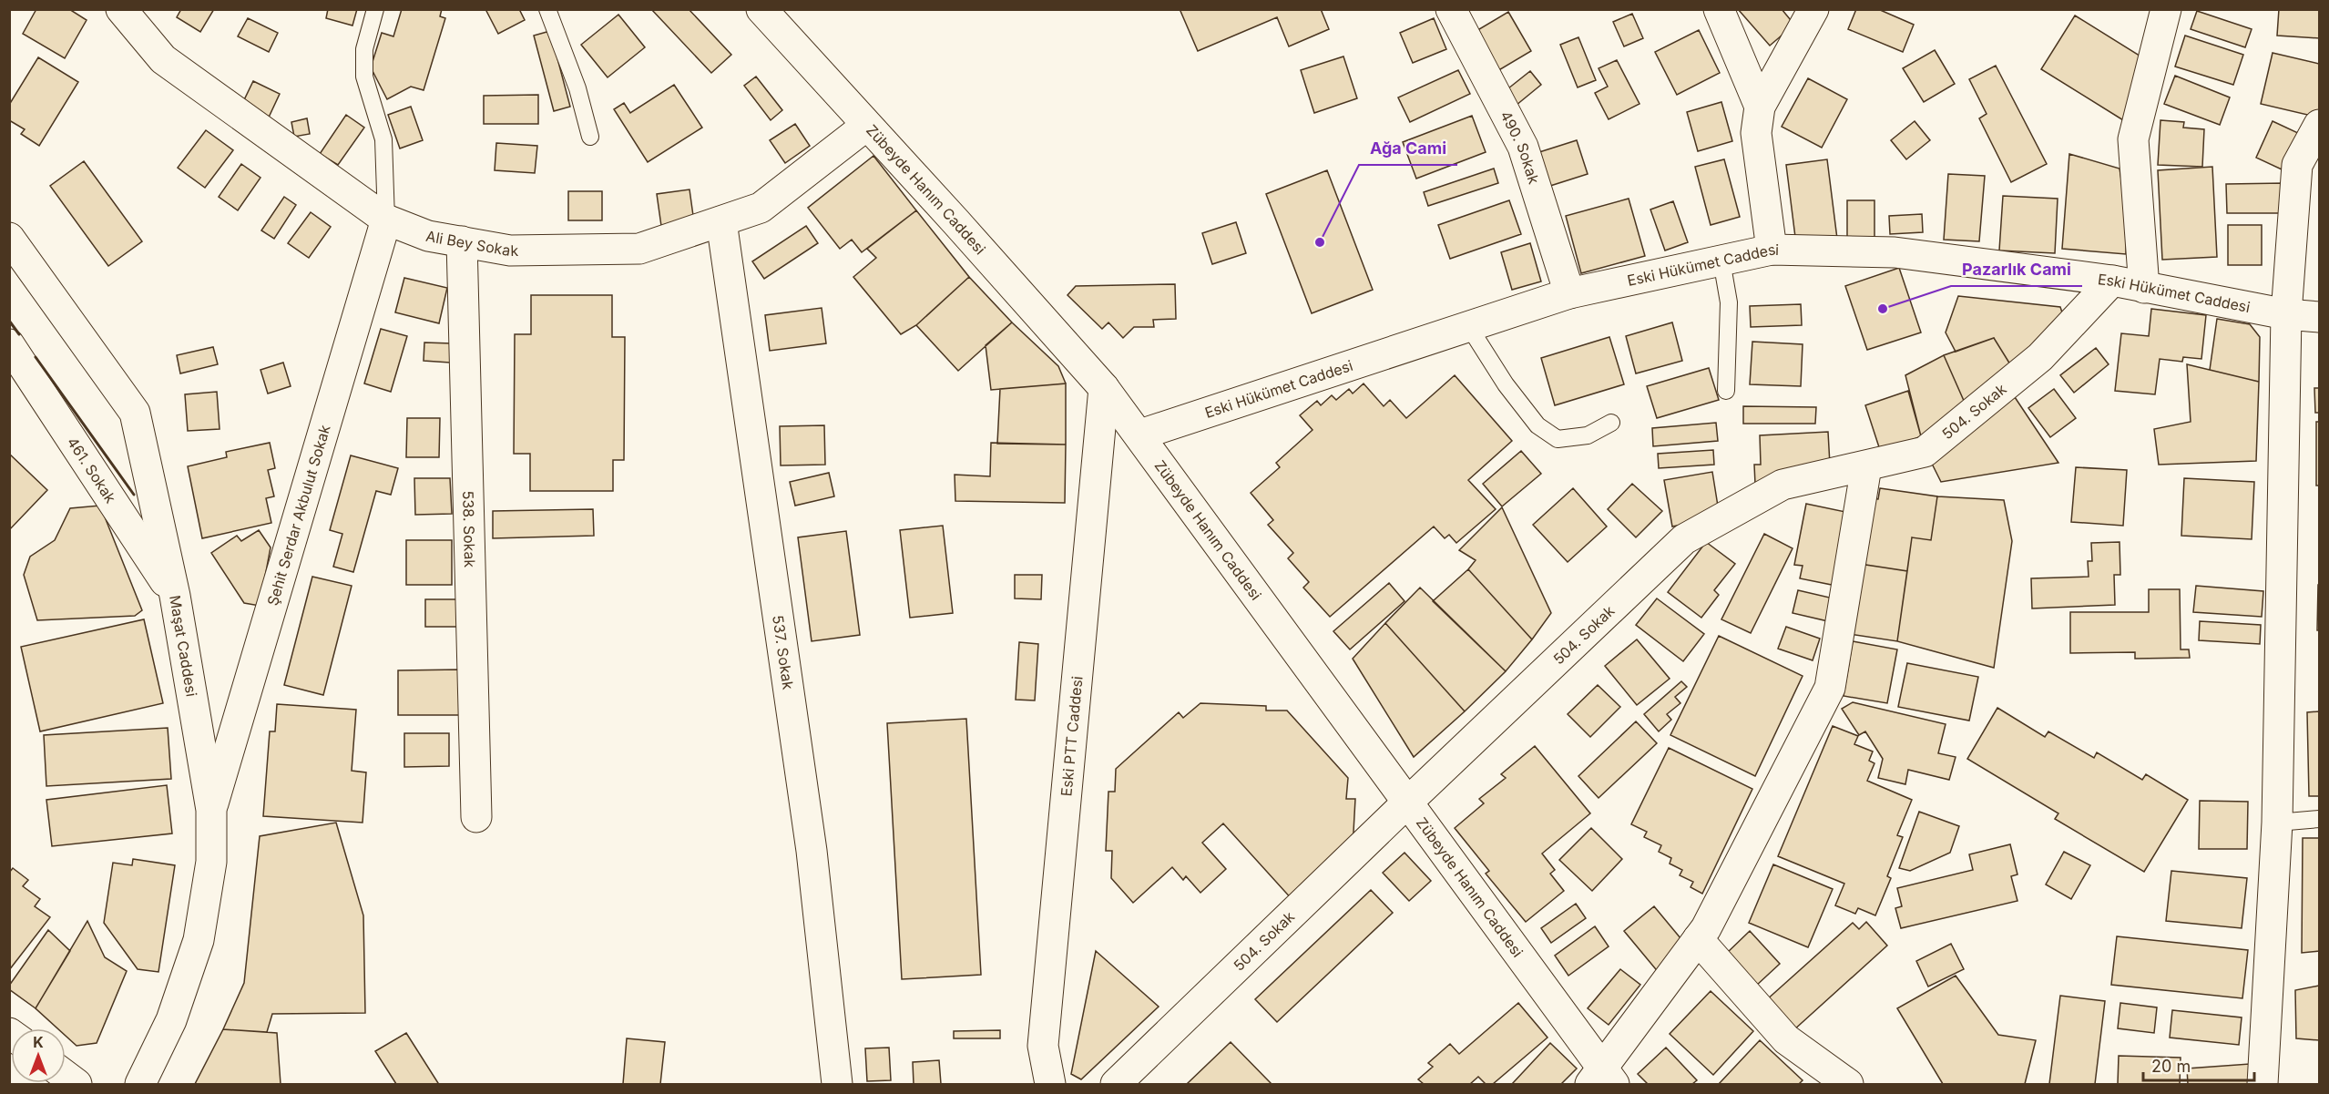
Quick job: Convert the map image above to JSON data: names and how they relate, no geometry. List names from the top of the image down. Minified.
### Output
{"streets":{"street":["490. Sokak","Zübeyde Hanım Caddesi","Ali Bey Sokak","Eski Hükümet Caddesi","504. Sokak","461. Sokak","Şehit Serdar Akbulut Sokak","538. Sokak","Maşat Caddesi","537. Sokak","Eski PTT Caddesi"]},"crossings":[["490. Sokak","Eski Hükümet Caddesi"],["Zübeyde Hanım Caddesi","Ali Bey Sokak"],["Zübeyde Hanım Caddesi","Eski Hükümet Caddesi"],["Zübeyde Hanım Caddesi","504. Sokak"],["Zübeyde Hanım Caddesi","Eski PTT Caddesi"],["Ali Bey Sokak","Şehit Serdar Akbulut Sokak"],["Ali Bey Sokak","538. Sokak"],["Ali Bey Sokak","537. Sokak"],["Eski Hükümet Caddesi","504. Sokak"],["461. Sokak","Maşat Caddesi"],["Şehit Serdar Akbulut Sokak","Maşat Caddesi"]],"places":["Ağa Cami","Pazarlık Cami"],"scale_bar":"20 m","north":"top"}
